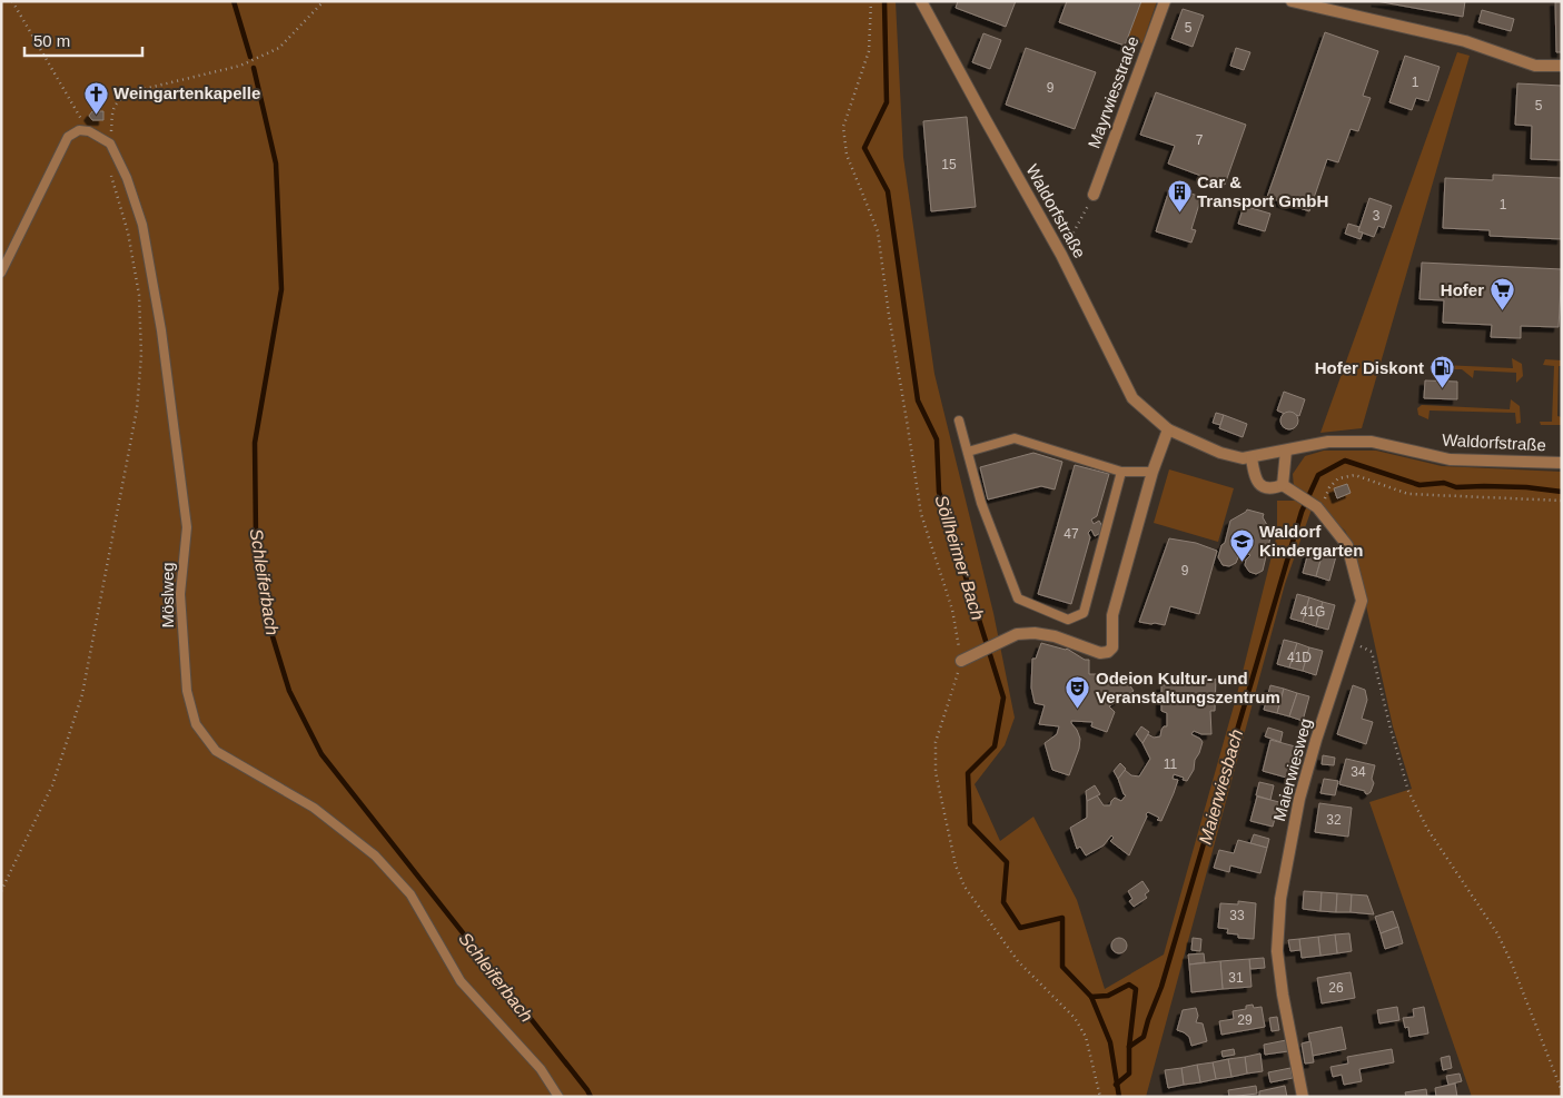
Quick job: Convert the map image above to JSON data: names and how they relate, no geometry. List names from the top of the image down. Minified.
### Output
{"streets":{"street":["Mayrwiesstraße","Waldorfstraße","Maierwiesweg"],"lane":["Möslweg"]},"water":["Söllheimer Bach","Schleiferbach","Maierwiesbach"],"places":{"church":["Weingartenkapelle"],"building":["Car & Transport GmbH"],"supermarket":["Hofer"],"fuel station":["Hofer Diskont"],"school or university":["Waldorf Kindergarten"],"theatre":["Odeion Kultur- und Veranstaltungszentrum"]},"house_numbers":["5","1","9","5","7","15","1","3","47","9","41G","41D","11","34","32","33","31","26","29"],"scale_bar":"50 m"}
